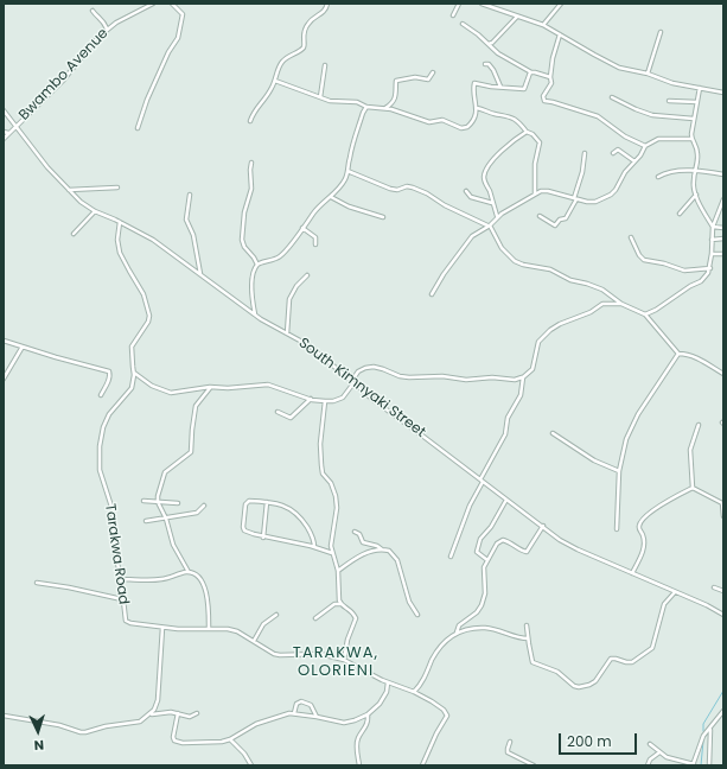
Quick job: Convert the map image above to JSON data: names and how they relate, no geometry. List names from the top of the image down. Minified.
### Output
{"streets":{"street":["Bwambo Avenue","South Kimnyaki Street","Tarakwa Road"]},"crossings":[["Bwambo Avenue","South Kimnyaki Street"],["South Kimnyaki Street","Tarakwa Road"]],"districts":["TARAKWA, OLORIENI"],"scale_bar":"200 m","north":"bottom"}
